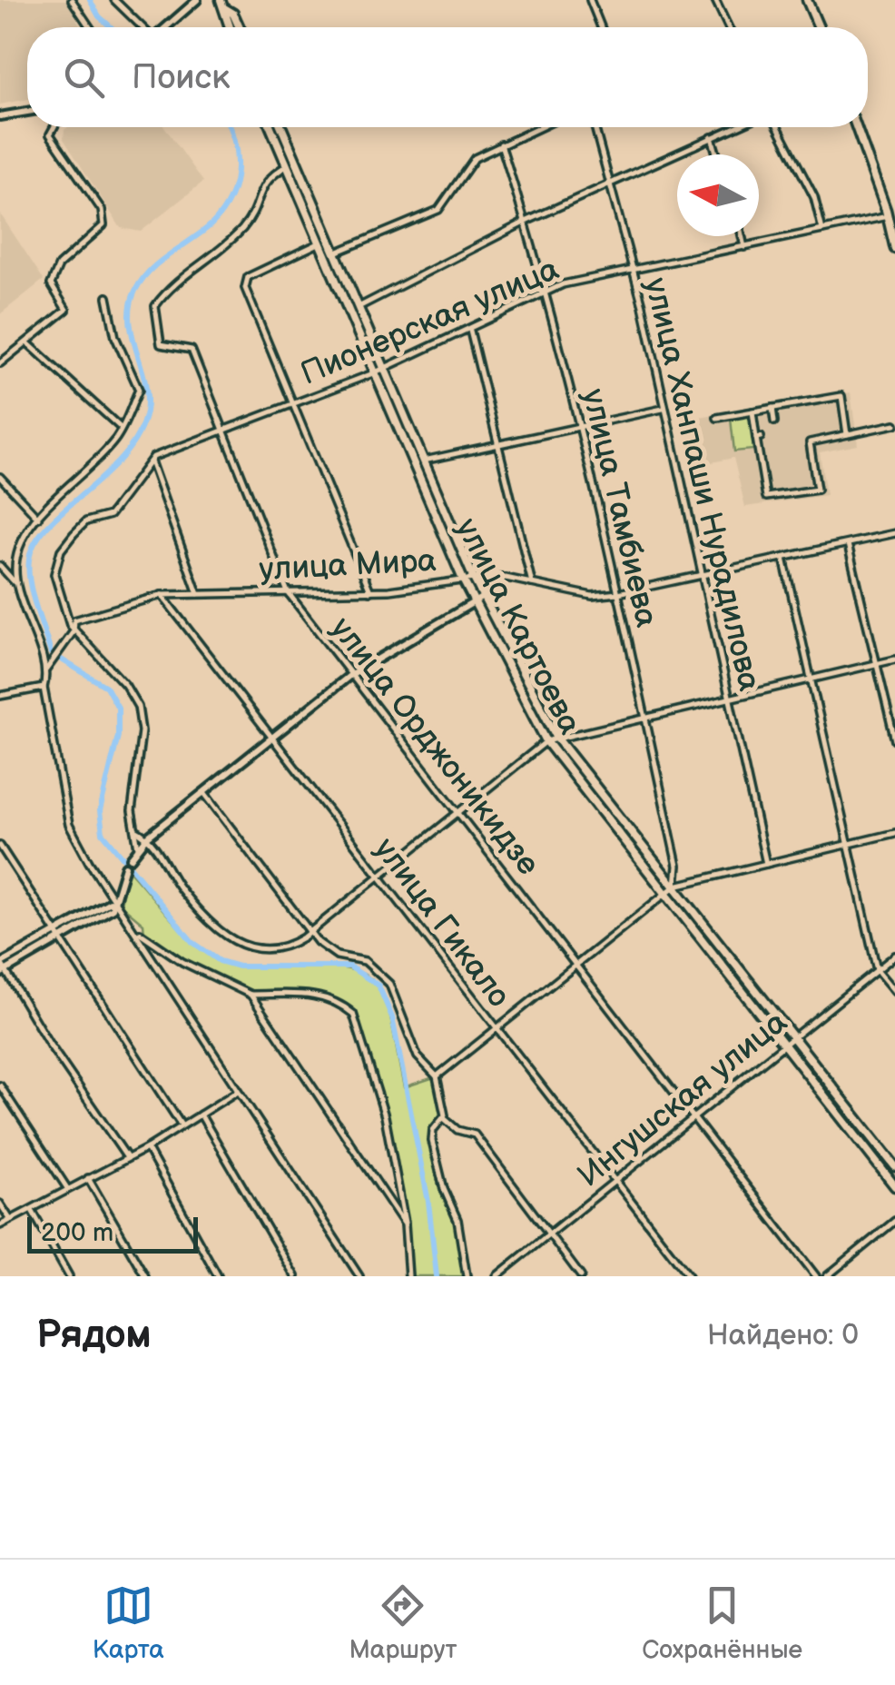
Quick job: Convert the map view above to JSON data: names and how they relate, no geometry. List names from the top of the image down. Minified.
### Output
{"streets":{"main road":["улица Картоева"],"street":["Пионерская улица","улица Ханпаши Нурадилова","улица Тамбиева","улица Мира","улица Орджоникидзе","улица Гикало","Ингушская улица"]},"crossings":[["Пионерская улица","улица Ханпаши Нурадилова"],["Пионерская улица","улица Тамбиева"],["Пионерская улица","улица Мира"],["Пионерская улица","улица Картоева"],["Пионерская улица","улица Орджоникидзе"],["улица Ханпаши Нурадилова","улица Мира"],["улица Тамбиева","улица Мира"],["улица Тамбиева","улица Картоева"],["улица Мира","улица Картоева"],["улица Мира","улица Орджоникидзе"],["улица Мира","улица Гикало"],["улица Картоева","улица Орджоникидзе"],["улица Картоева","Ингушская улица"],["улица Орджоникидзе","Ингушская улица"],["улица Гикало","Ингушская улица"]],"scale_bar":"200 m","north":"left","page":{"search":"Поиск","scale":"200 m","heading":["Рядом","Найдено: 0"],"nav":["Карта","Маршрут","Сохранённые"]}}
